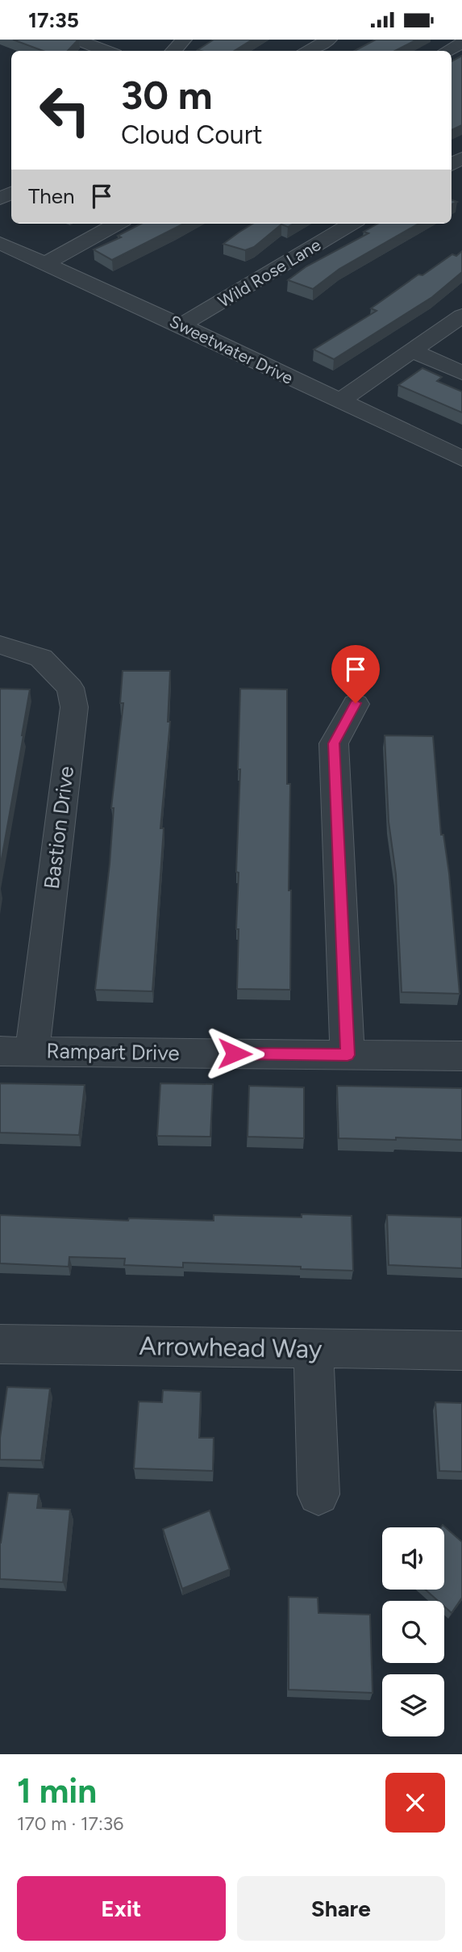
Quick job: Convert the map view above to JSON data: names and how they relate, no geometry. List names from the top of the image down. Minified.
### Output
{"streets":{"street":["Wild Rose Lane","Sweetwater Drive","Bastion Drive","Rampart Drive","Arrowhead Way"]},"crossings":[["Wild Rose Lane","Sweetwater Drive"],["Bastion Drive","Rampart Drive"]],"page":{"status":"17:35","turn":["30 m","Cloud Court"],"then":"Then","heading":["1 min","170 m · 17:36"],"buttons":["Exit","Share"]}}
